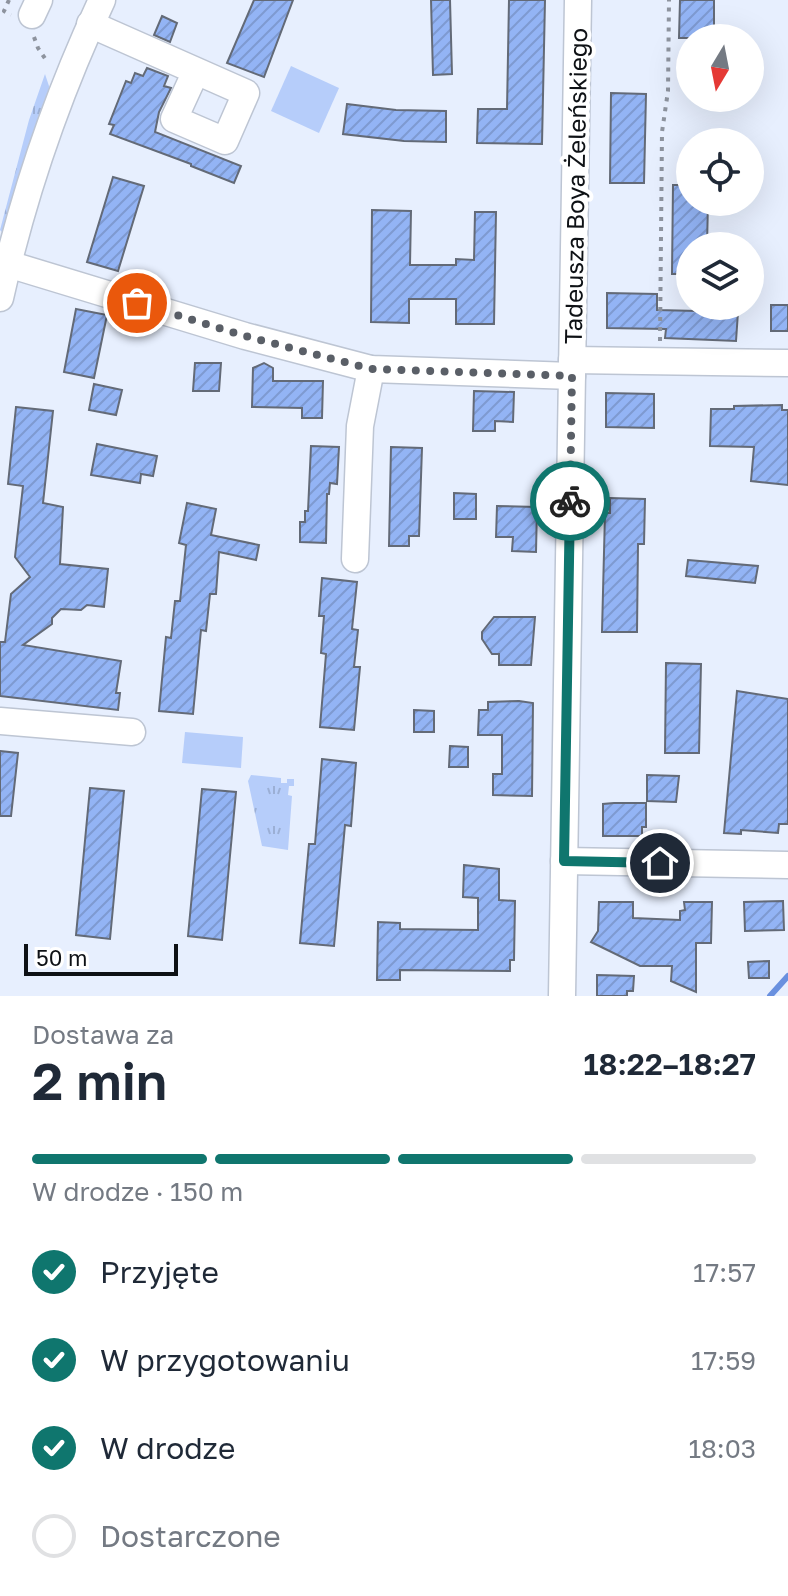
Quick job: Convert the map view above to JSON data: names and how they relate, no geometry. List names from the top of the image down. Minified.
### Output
{"streets":{"street":["Tadeusza Boya Żeleńskiego"]},"scale_bar":"50 m","north":"bottom","page":{"scale":"50 m","heading":["2 min","Dostawa za","18:22–18:27"],"bar":"W drodze · 150 m","list":[["Przyjęte","17:57"],["W przygotowaniu","17:59"],["W drodze","18:03"],"Dostarczone"]}}
